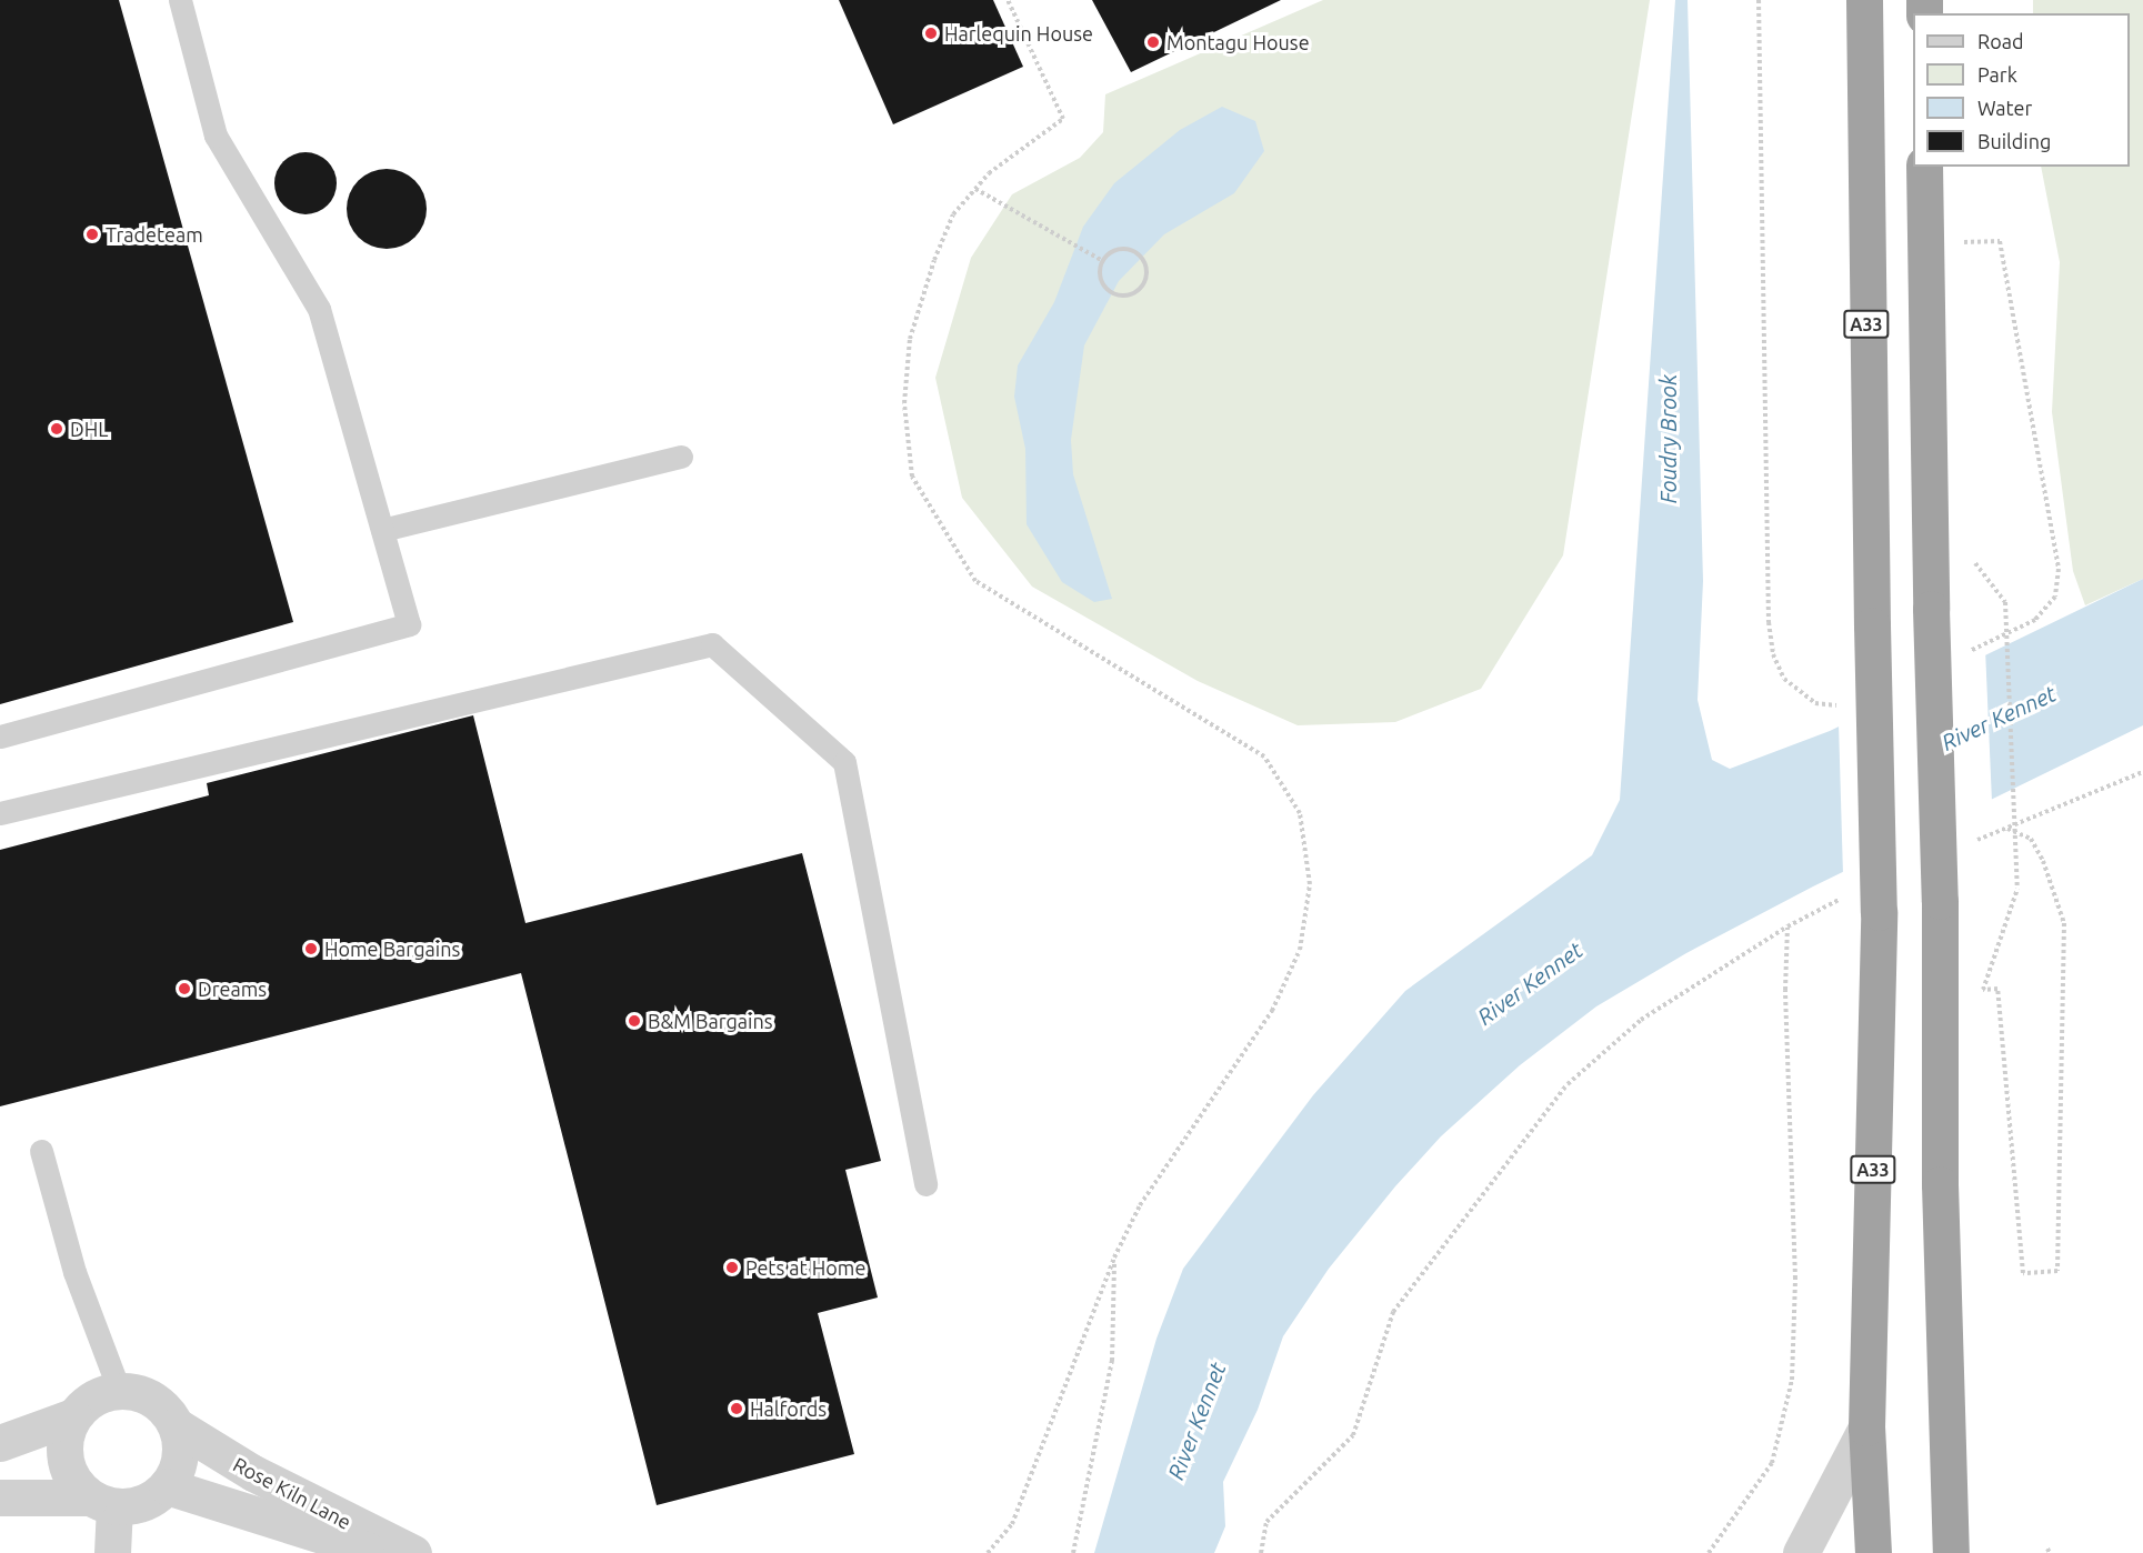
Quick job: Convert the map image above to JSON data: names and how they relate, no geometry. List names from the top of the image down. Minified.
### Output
{"streets":{"highway":["A33"],"street":["Rose Kiln Lane"]},"water":["Foudry Brook","River Kennet"],"places":["Harlequin House","Montagu House","Tradeteam","DHL","Home Bargains","Dreams","B&M Bargains","Pets at Home","Halfords"],"legend":["Road","Park","Water","Building"]}
